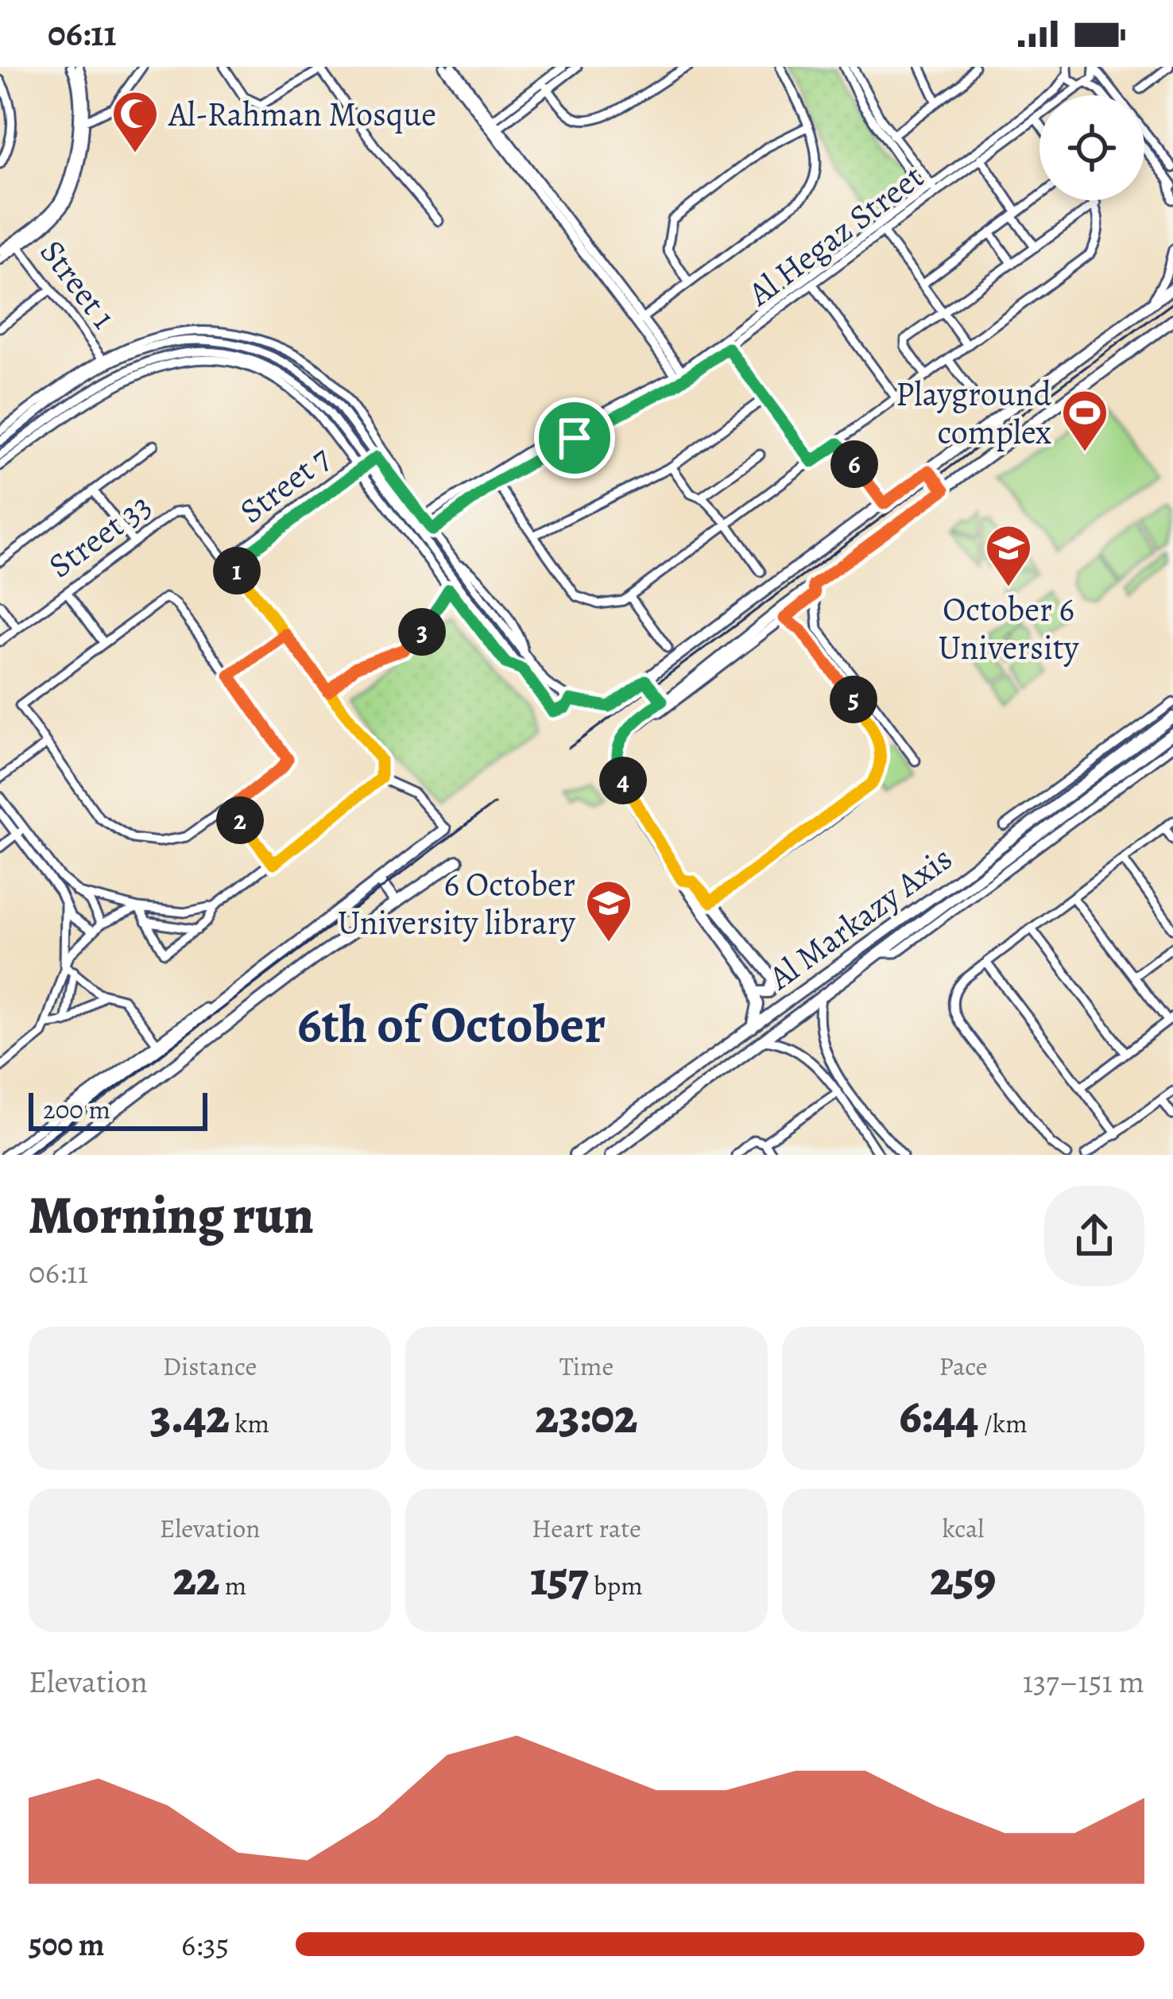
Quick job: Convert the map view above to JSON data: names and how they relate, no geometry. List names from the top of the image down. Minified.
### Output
{"streets":{"main road":["Al Markazy Axis"],"street":["Al Hegaz Street","Street 1","Street 7","Street 33"]},"crossings":[["Street 7","Street 33"]],"districts":["6th of October"],"places":{"mosque":["Al-Rahman Mosque"],"sports":["Playground complex"],"school or university":["October 6 University","6 October University library"]},"scale_bar":"200 m","page":{"status":"06:11","pins":["6","1","3","5","4","2"],"scale":"200 m","heading":["Morning run","06:11"],"stats":[["Distance","3.42 km"],["Time","23:02"],["Pace","6:44 /km"],["Elevation","22 m"],["Heart rate","157 bpm"],["kcal","259"]],"chart":["Elevation","137–151 m"],"list":[{"name":"500 m","note":"6:35"}]}}
